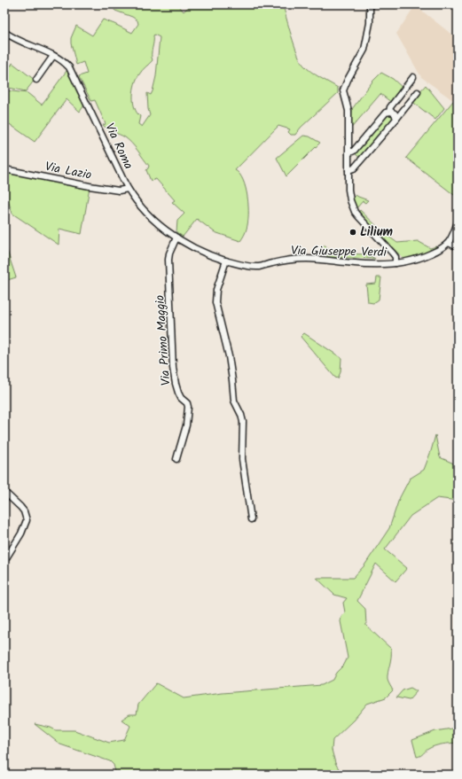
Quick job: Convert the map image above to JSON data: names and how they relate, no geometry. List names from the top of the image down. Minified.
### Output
{"streets":{"street":["Via Roma","Via Lazio","Via Giuseppe Verdi","Via Primo Maggio"]},"crossings":[["Via Roma","Via Lazio"],["Via Roma","Via Giuseppe Verdi"],["Via Roma","Via Primo Maggio"]],"places":["Lilium"]}
